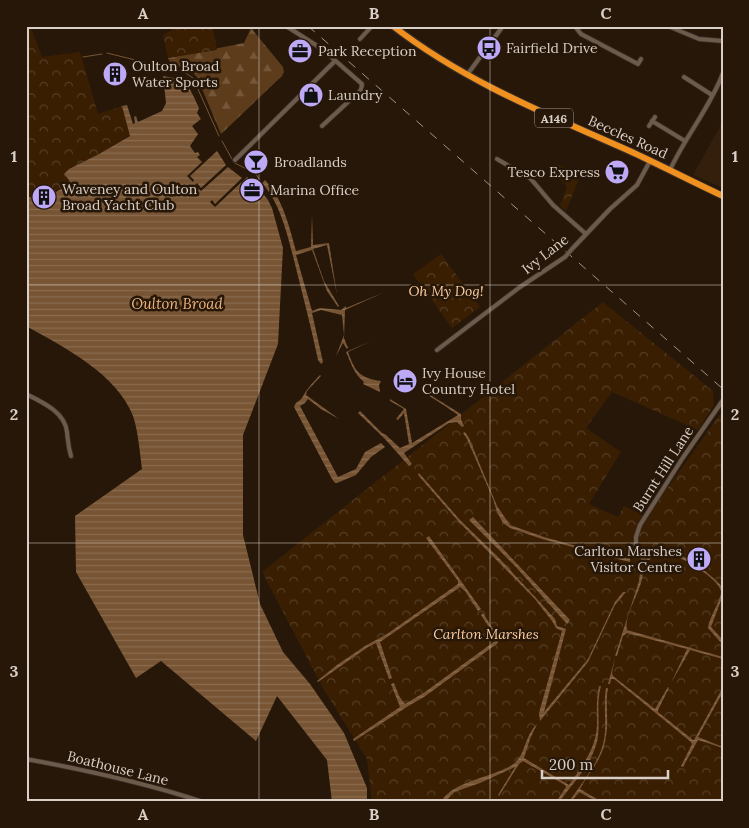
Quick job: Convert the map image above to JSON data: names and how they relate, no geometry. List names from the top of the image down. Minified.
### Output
{"streets":{"highway":["A146","Beccles Road"],"street":["Ivy Lane","Burnt Hill Lane","Boathouse Lane"]},"crossings":[["Beccles Road","Ivy Lane"]],"water":["Oulton Broad"],"parks":["Oh My Dog!","Carlton Marshes"],"places":{"bus stop":["Fairfield Drive"],"office":["Park Reception","Marina Office"],"building":["Oulton Broad Water Sports","Waveney and Oulton Broad Yacht Club","Carlton Marshes Visitor Centre"],"shop":["Laundry"],"bar":["Broadlands"],"supermarket":["Tesco Express"],"hotel":["Ivy House Country Hotel"]},"scale_bar":"200 m","grid":{"columns":["A","B","C"],"rows":["1","2","3"]}}
